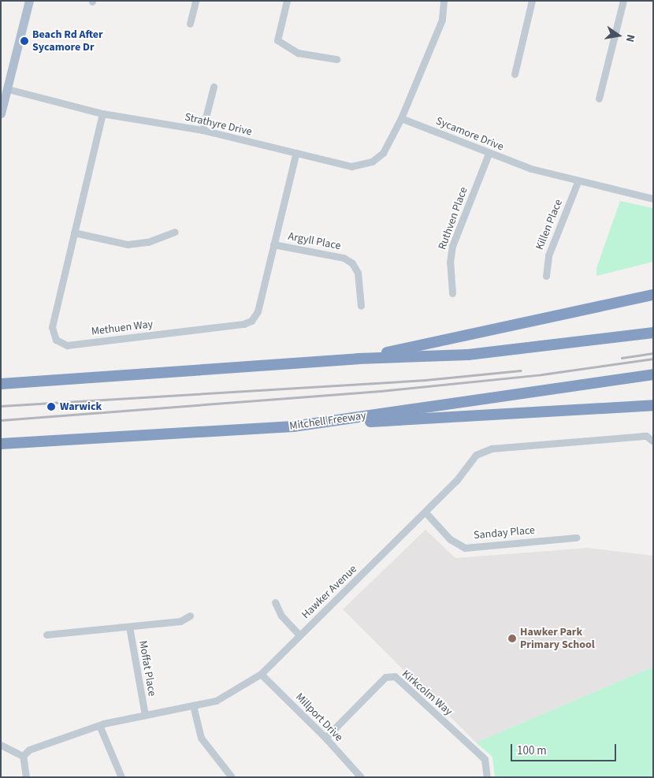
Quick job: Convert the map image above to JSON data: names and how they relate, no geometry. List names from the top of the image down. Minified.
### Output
{"streets":{"highway":["Mitchell Freeway"],"street":["Strathyre Drive","Sycamore Drive","Ruthven Place","Killen Place","Argyll Place","Methuen Way","Sanday Place","Hawker Avenue","Moffat Place","Kirkcolm Way","Millport Drive"]},"crossings":[["Strathyre Drive","Sycamore Drive"],["Strathyre Drive","Methuen Way"],["Sycamore Drive","Ruthven Place"],["Sycamore Drive","Killen Place"],["Argyll Place","Methuen Way"],["Sanday Place","Hawker Avenue"],["Hawker Avenue","Moffat Place"],["Hawker Avenue","Millport Drive"],["Kirkcolm Way","Millport Drive"]],"places":["Beach Rd After Sycamore Dr","Warwick","Hawker Park Primary School"],"scale_bar":"100 m","north":"right"}
